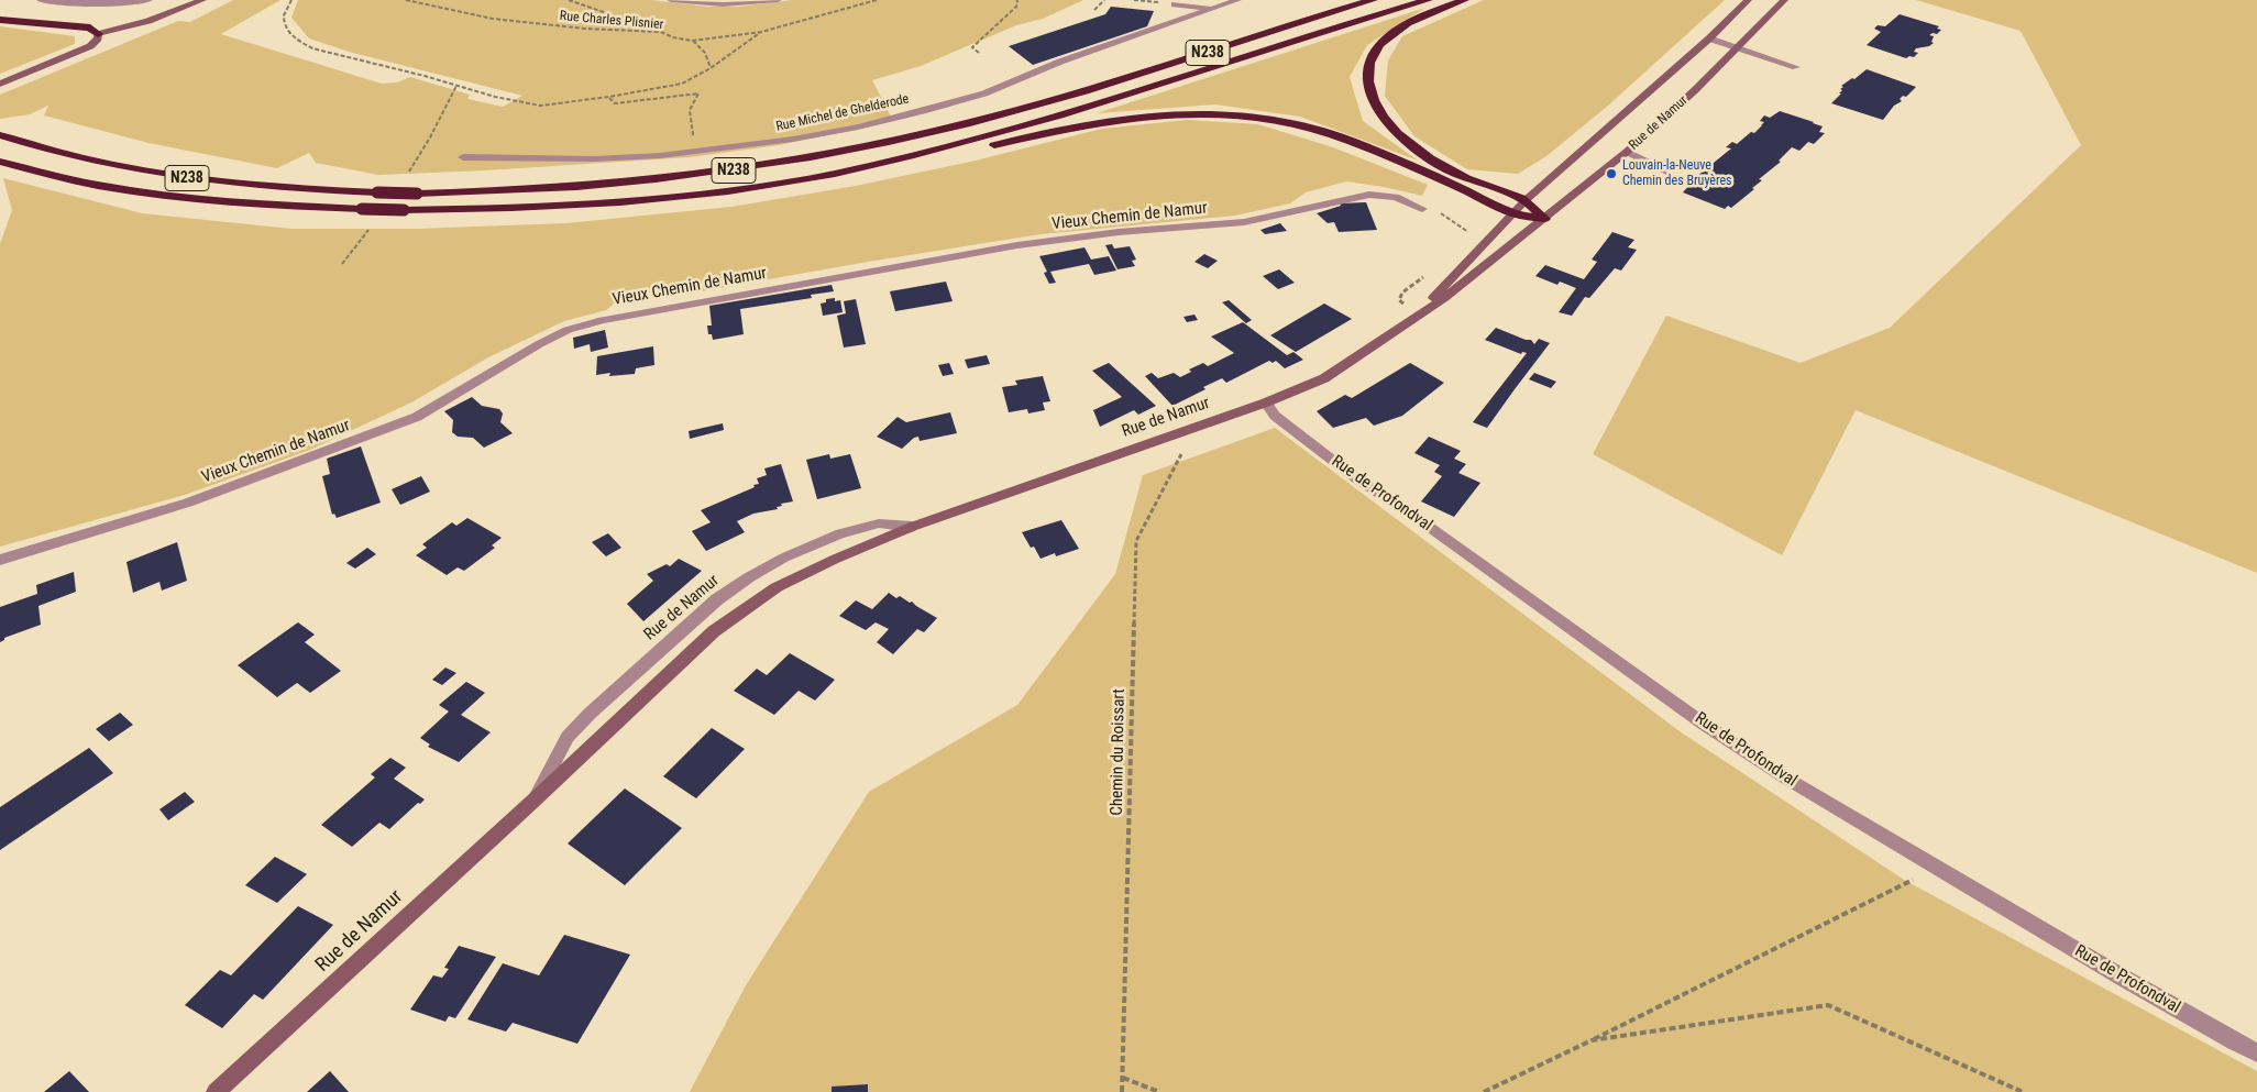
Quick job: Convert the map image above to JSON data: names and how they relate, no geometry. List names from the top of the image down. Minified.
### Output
{"streets":{"highway":["N238"],"street":["Rue Michel de Ghelderode","Rue de Namur","Vieux Chemin de Namur","Rue de Profondval"],"path":["Rue Charles Plisnier","Chemin du Roissart"]},"crossings":[["Rue de Namur","Rue de Profondval"],["Rue de Namur","Chemin du Roissart"]],"places":["Louvain-la-Neuve Chemin des Bruyères"]}
